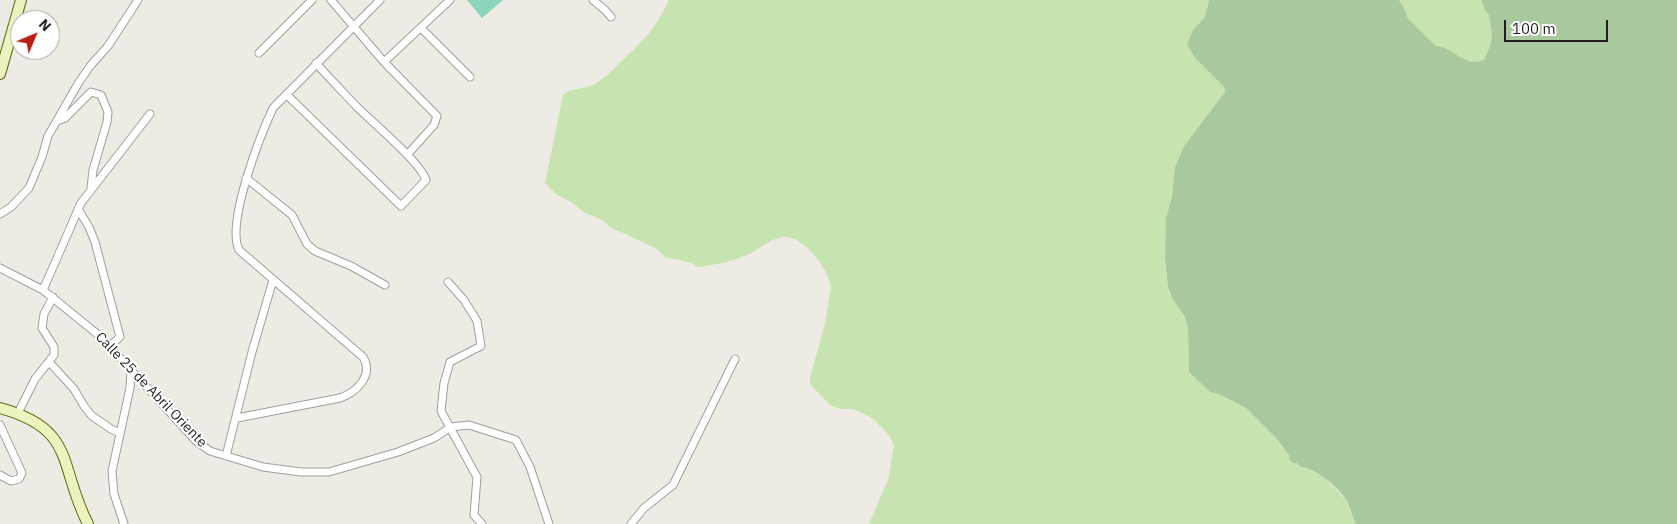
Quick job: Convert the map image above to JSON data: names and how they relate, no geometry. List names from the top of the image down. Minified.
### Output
{"streets":{"street":["Calle 25 de Abril Oriente"]},"scale_bar":"100 m","north":"top right"}
